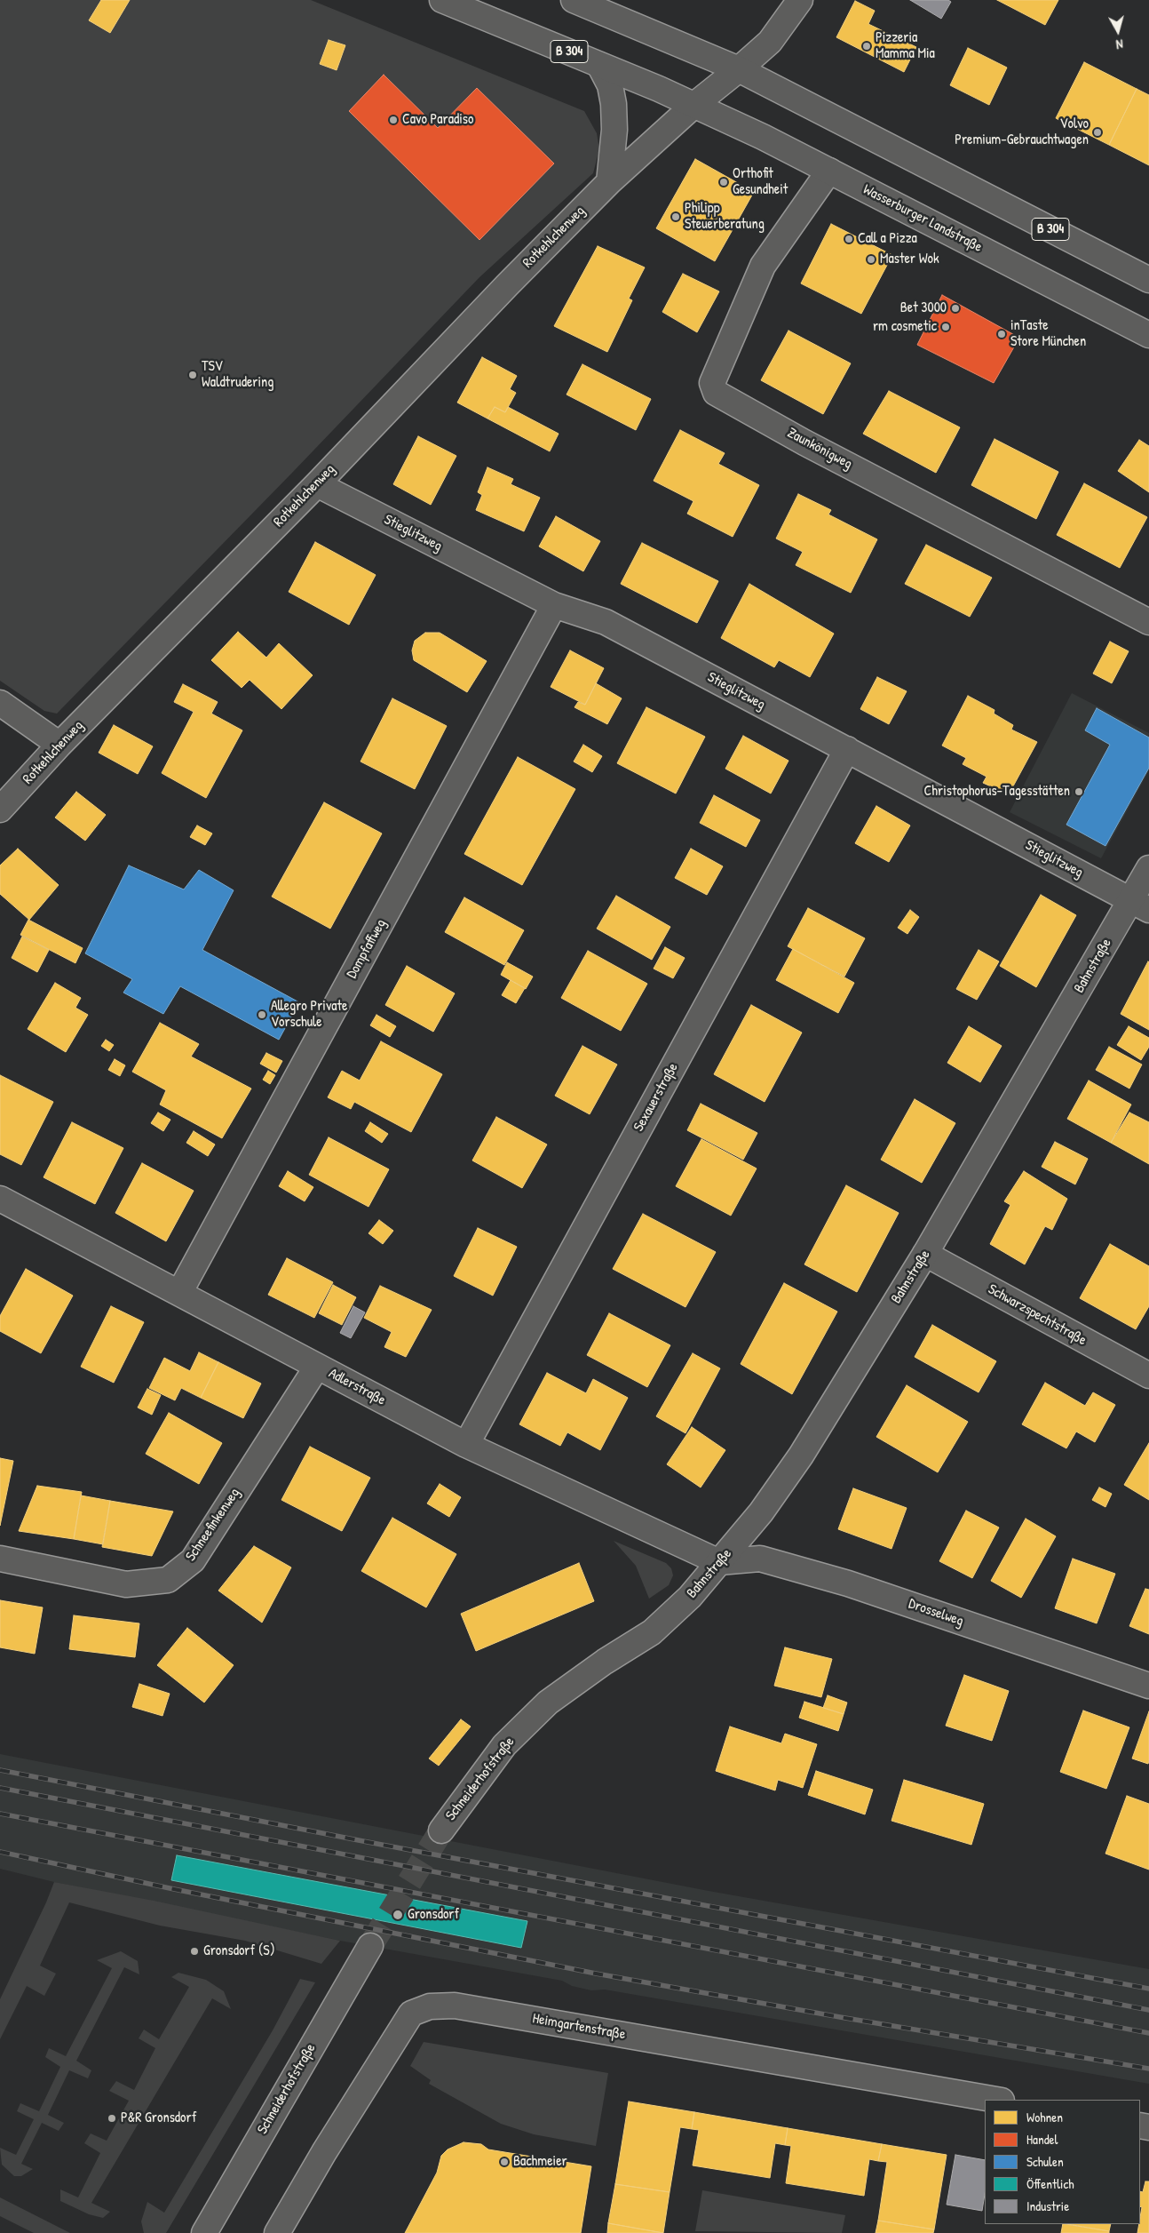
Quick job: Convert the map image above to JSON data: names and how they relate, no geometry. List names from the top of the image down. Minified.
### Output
{"streets":{"street":["B 304","Wasserburger Landstraße","Rotkehlchenweg","Zaunkönigweg","Stieglitzweg","Dompfaffweg","Bahnstraße","Sexauerstraße","Schwarzspechtstraße","Adlerstraße","Schneefinkenweg","Drosselweg","Schneiderhofstraße","Heimgartenstraße"]},"crossings":[["Wasserburger Landstraße","Rotkehlchenweg"],["Wasserburger Landstraße","Zaunkönigweg"],["Rotkehlchenweg","Stieglitzweg"],["Stieglitzweg","Dompfaffweg"],["Stieglitzweg","Bahnstraße"],["Stieglitzweg","Sexauerstraße"],["Dompfaffweg","Adlerstraße"],["Bahnstraße","Schwarzspechtstraße"],["Bahnstraße","Adlerstraße"],["Bahnstraße","Drosselweg"],["Bahnstraße","Schneiderhofstraße"],["Sexauerstraße","Adlerstraße"],["Adlerstraße","Schneefinkenweg"],["Adlerstraße","Drosselweg"]],"places":["Pizzeria Mamma Mia","Cavo Paradiso","Volvo Premium-Gebrauchtwagen","Orthofit Gesundheit","Philipp Steuerberatung","Call a Pizza","Master Wok","Bet 3000","rm cosmetic","inTaste Store München","TSV Waldtrudering","Christophorus-Tagesstätten","Allegro Private Vorschule","Gronsdorf","Gronsdorf (S)","P&R Gronsdorf","Bachmeier"],"legend":["Wohnen","Handel","Schulen","Öffentlich","Industrie"],"north":"bottom"}
